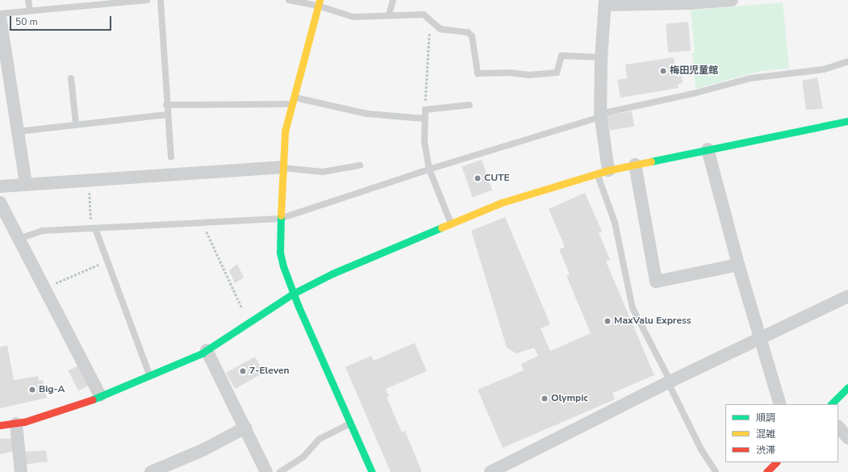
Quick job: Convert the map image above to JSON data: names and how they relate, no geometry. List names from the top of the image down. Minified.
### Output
{"places":["梅田児童館","CUTE","MaxValu Express","7-Eleven","Big-A","Olympic"],"legend":["順調","混雑","渋滞"],"scale_bar":"50 m"}
